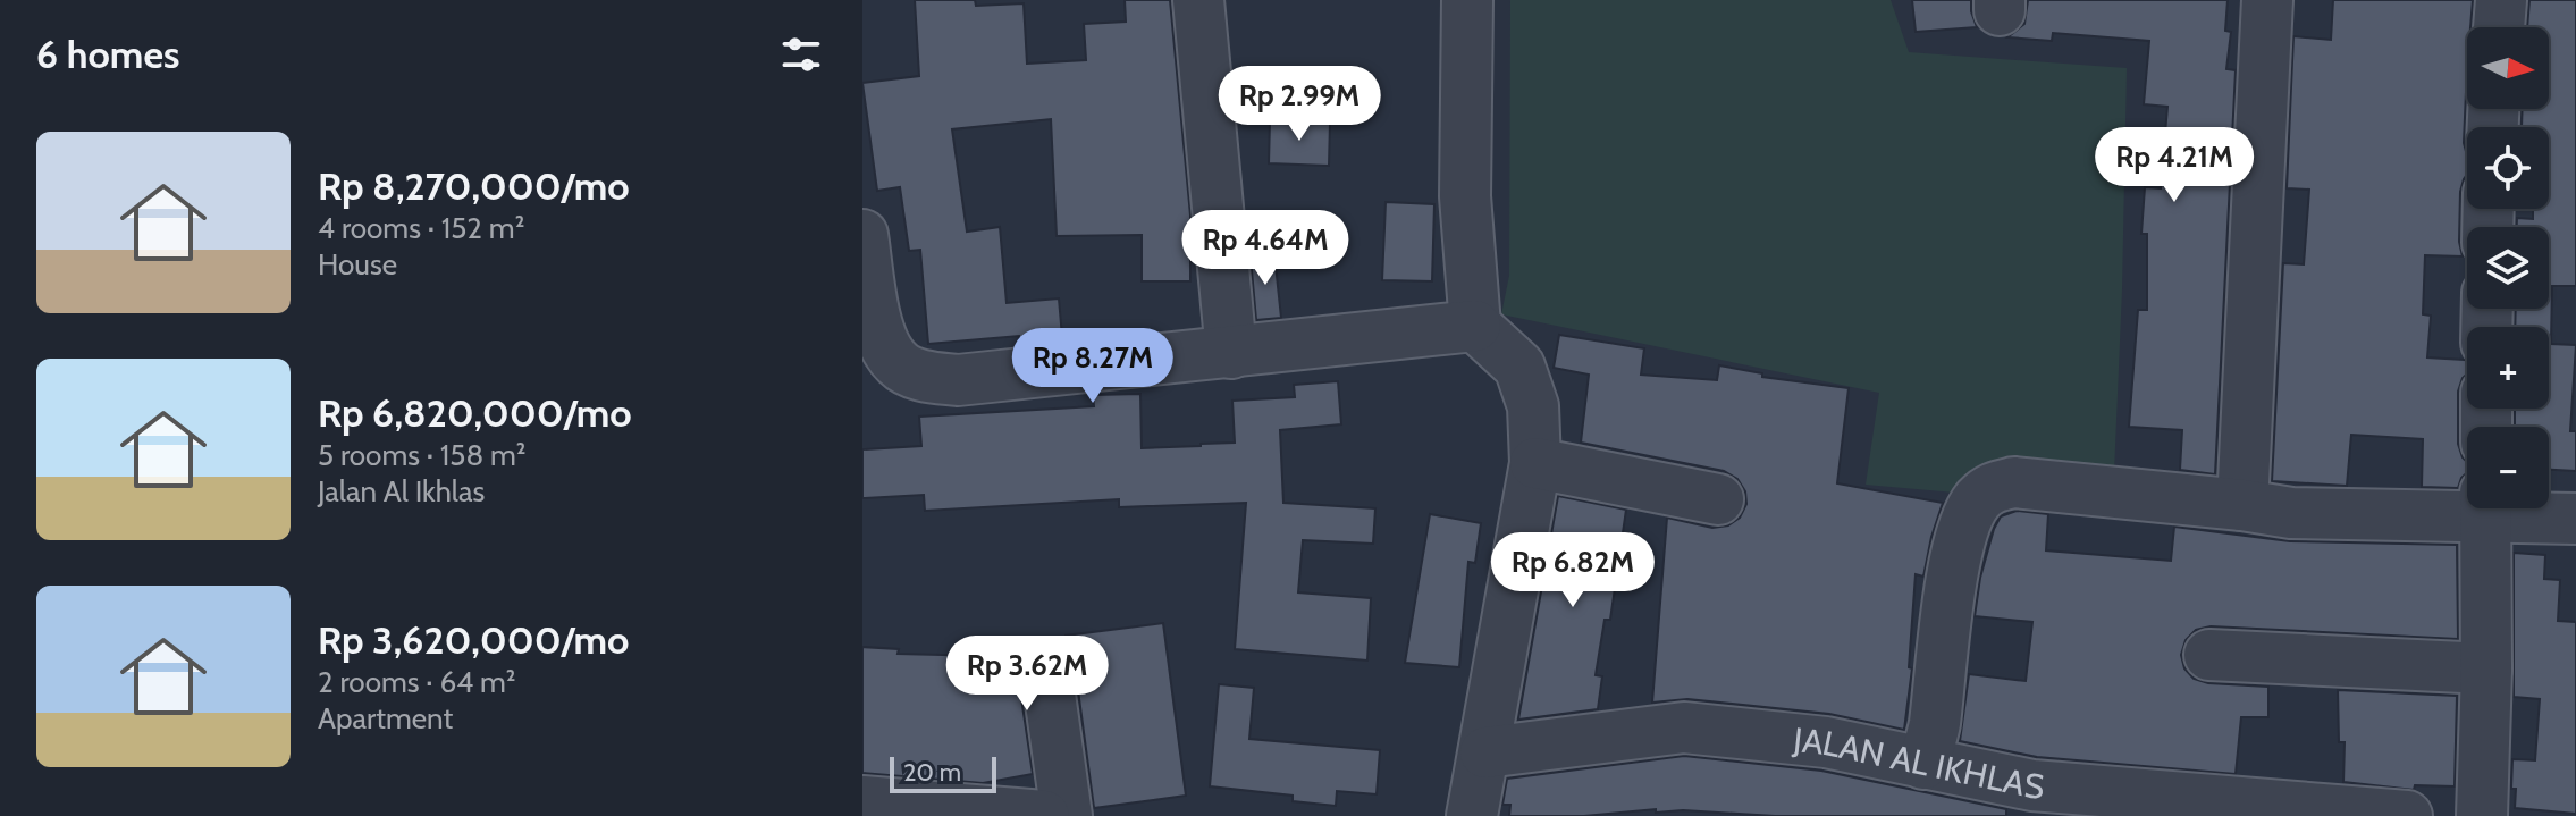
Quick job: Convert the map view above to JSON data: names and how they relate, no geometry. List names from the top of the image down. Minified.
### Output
{"streets":{"street":["JALAN AL IKHLAS"]},"scale_bar":"20 m","north":"right","page":{"heading":"6 homes","map_buttons":["+","−"],"price":["Rp 2.99M","Rp 4.21M","Rp 4.64M","Rp 8.27M","Rp 6.82M","Rp 3.62M"],"list":[{"name":"Rp 8,270,000/mo","note":"4 rooms · 152 m² · House"},{"name":"Rp 6,820,000/mo","note":"5 rooms · 158 m² · Jalan Al Ikhlas"},{"name":"Rp 3,620,000/mo","note":"2 rooms · 64 m² · Apartment"}],"scale":"20 m"}}
